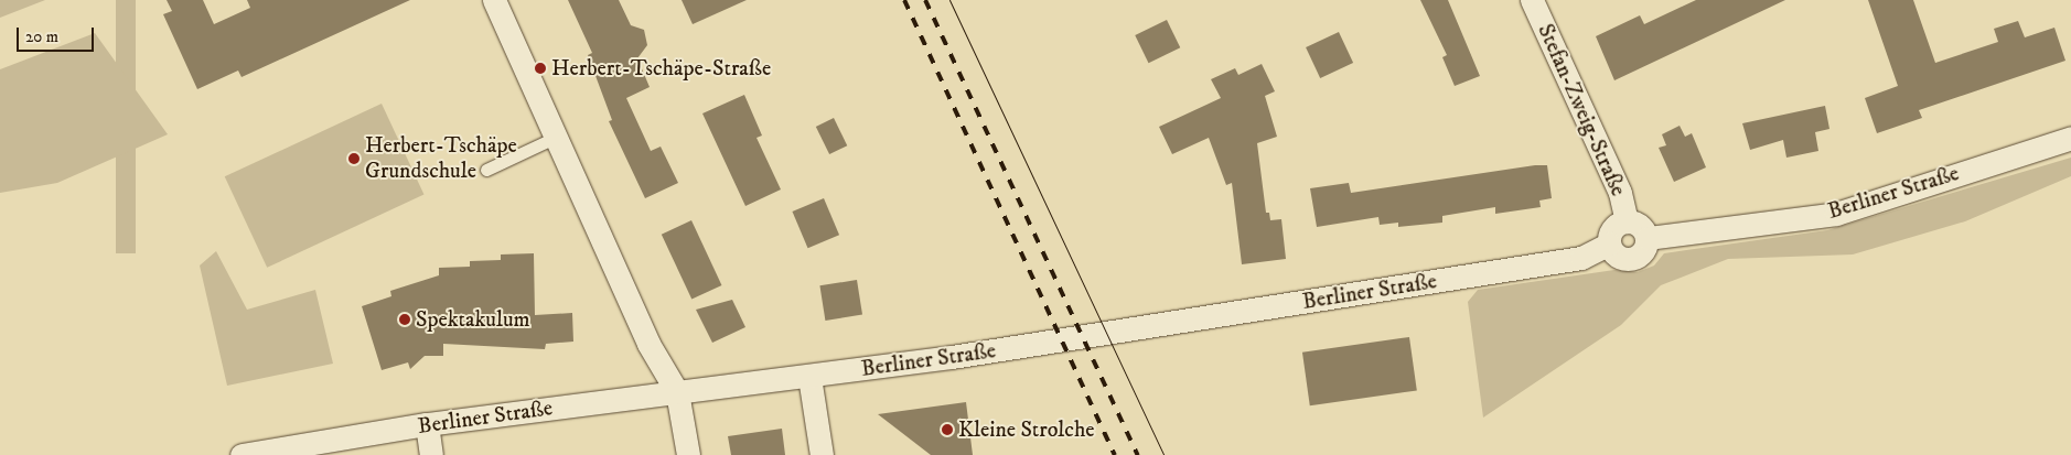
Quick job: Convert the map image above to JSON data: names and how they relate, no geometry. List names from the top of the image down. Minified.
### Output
{"streets":{"street":["Stefan-Zweig-Straße","Berliner Straße"]},"crossings":[["Stefan-Zweig-Straße","Berliner Straße"]],"places":["Herbert-Tschäpe-Straße","Herbert-Tschäpe Grundschule","Spektakulum","Kleine Strolche"],"scale_bar":"20 m"}
